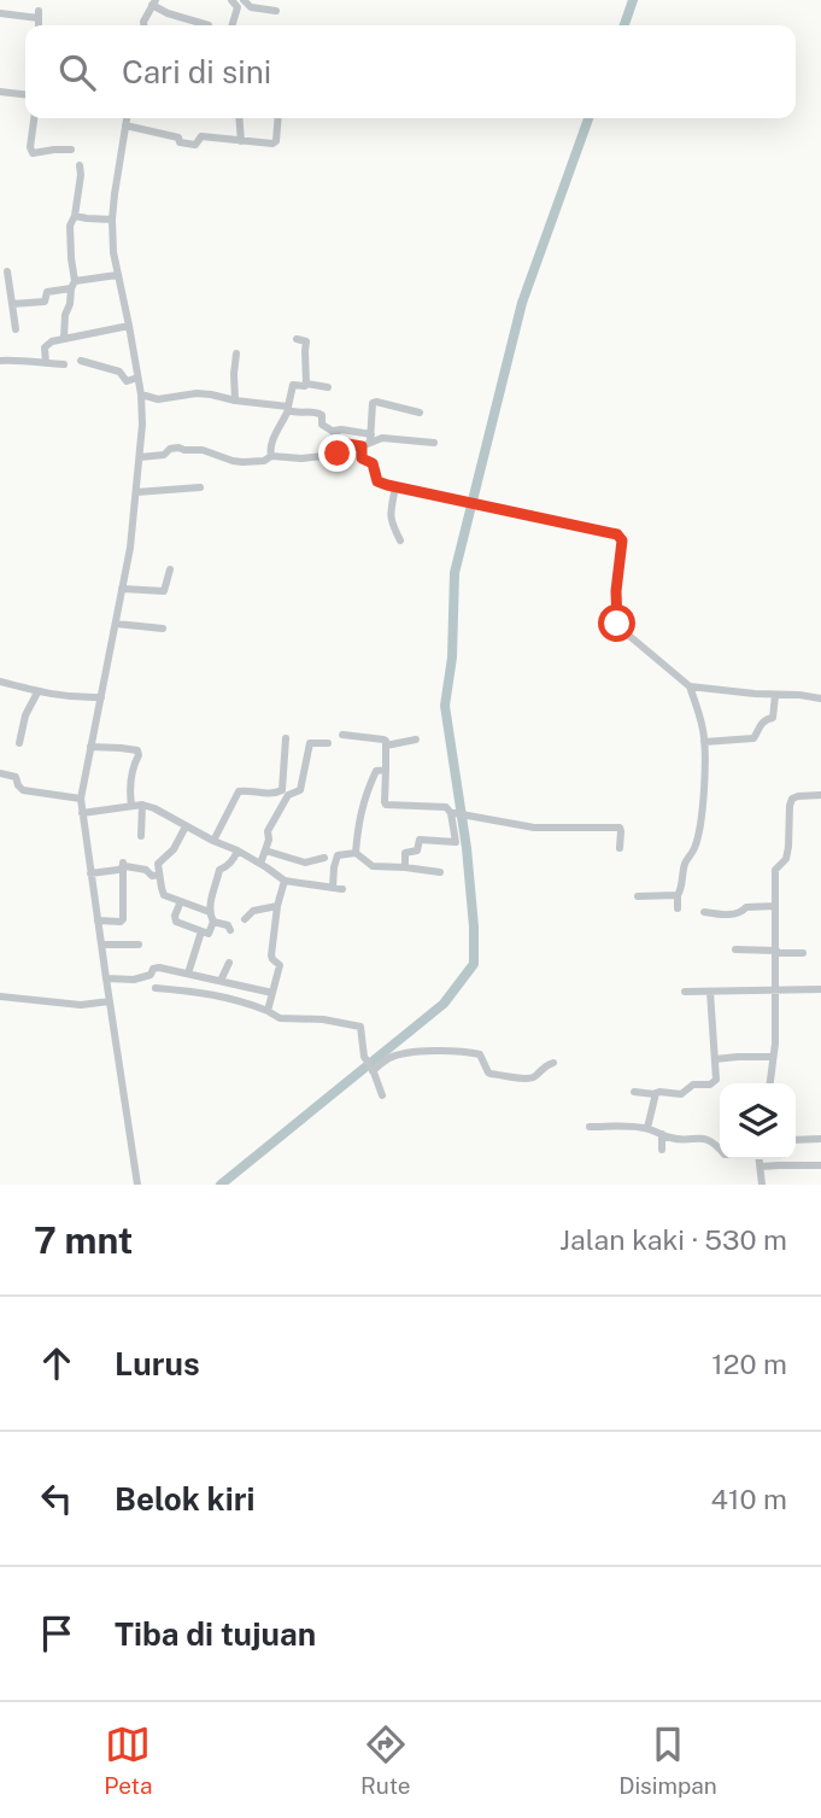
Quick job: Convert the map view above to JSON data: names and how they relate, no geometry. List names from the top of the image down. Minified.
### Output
{"page":{"search":"Cari di sini","heading":["7 mnt","Jalan kaki · 530 m"],"list":[["Lurus","120 m"],["Belok kiri","410 m"],"Tiba di tujuan"],"nav":["Peta","Rute","Disimpan"]}}
